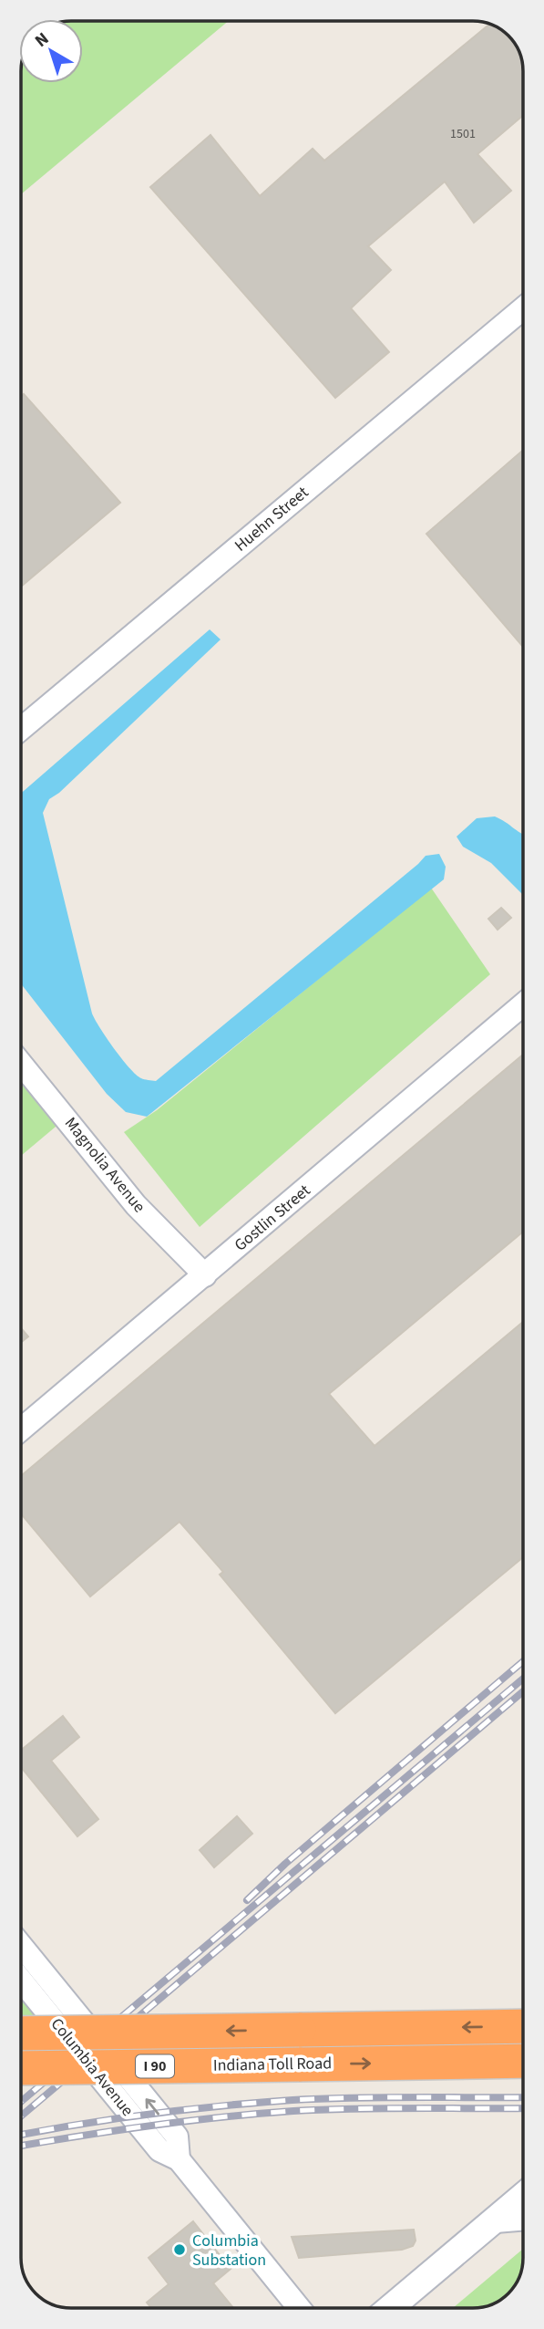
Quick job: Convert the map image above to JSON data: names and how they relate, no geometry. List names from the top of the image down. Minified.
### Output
{"streets":{"highway":["Indiana Toll Road","I 90"],"street":["Huehn Street","Magnolia Avenue","Gostlin Street","Columbia Avenue"]},"crossings":[["Magnolia Avenue","Gostlin Street"]],"places":["Columbia Substation"],"house_numbers":["1501"],"north":"top left"}
